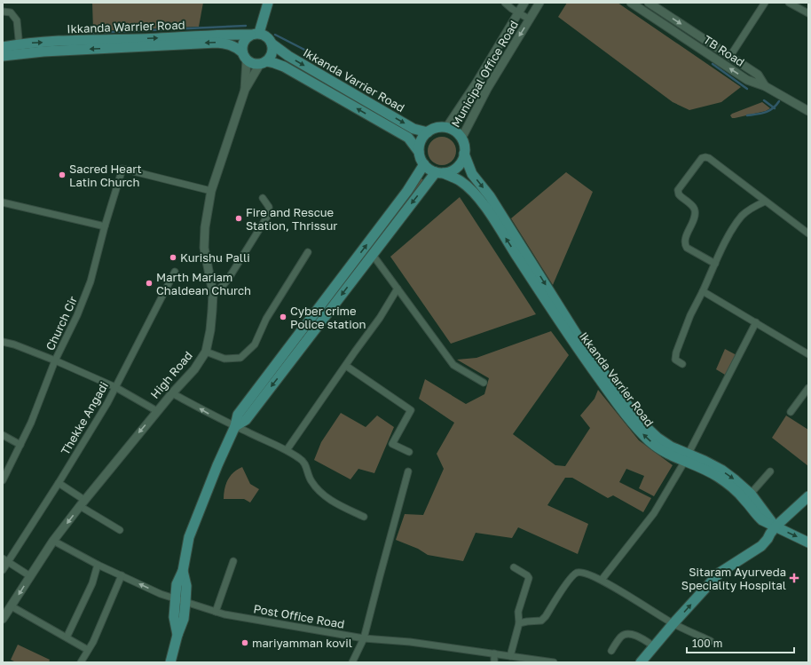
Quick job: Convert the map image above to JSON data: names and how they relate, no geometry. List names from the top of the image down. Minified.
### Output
{"streets":{"main road":["Ikkanda Warrier Road","TB Road","Municipal Office Road","Ikkanda Varrier Road","High Road"],"street":["Church Cir","Thekke Angadi","Post Office Road"]},"crossings":[["Ikkanda Warrier Road","Ikkanda Varrier Road"],["Ikkanda Warrier Road","High Road"],["Municipal Office Road","Ikkanda Varrier Road"],["Ikkanda Varrier Road","High Road"],["Church Cir","High Road"],["High Road","Post Office Road"]],"places":{"other":["Sacred Heart Latin Church","Fire and Rescue Station, Thrissur","Kurishu Palli","Marth Mariam Chaldean Church","Cyber crime Police station","mariyamman kovil"],"health":["Sitaram Ayurveda Speciality Hospital"]},"scale_bar":"100 m"}
